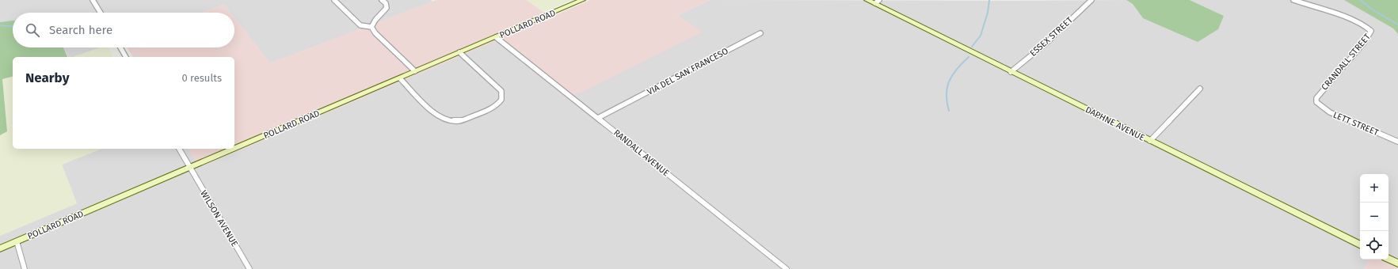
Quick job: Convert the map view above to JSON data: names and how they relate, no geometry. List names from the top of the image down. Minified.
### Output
{"streets":{"street":["POLLARD ROAD","ESSEX STREET","CRANDALL STREET","VIA DEL SAN FRANCESO","DAPHNE AVENUE","LETT STREET","RANDALL AVENUE","WILSON AVENUE"]},"crossings":[["POLLARD ROAD","RANDALL AVENUE"],["POLLARD ROAD","WILSON AVENUE"],["ESSEX STREET","DAPHNE AVENUE"],["CRANDALL STREET","LETT STREET"],["VIA DEL SAN FRANCESO","RANDALL AVENUE"]],"page":{"search":"Search here","heading":["Nearby","0 results"],"map_buttons":["+","−"]}}
